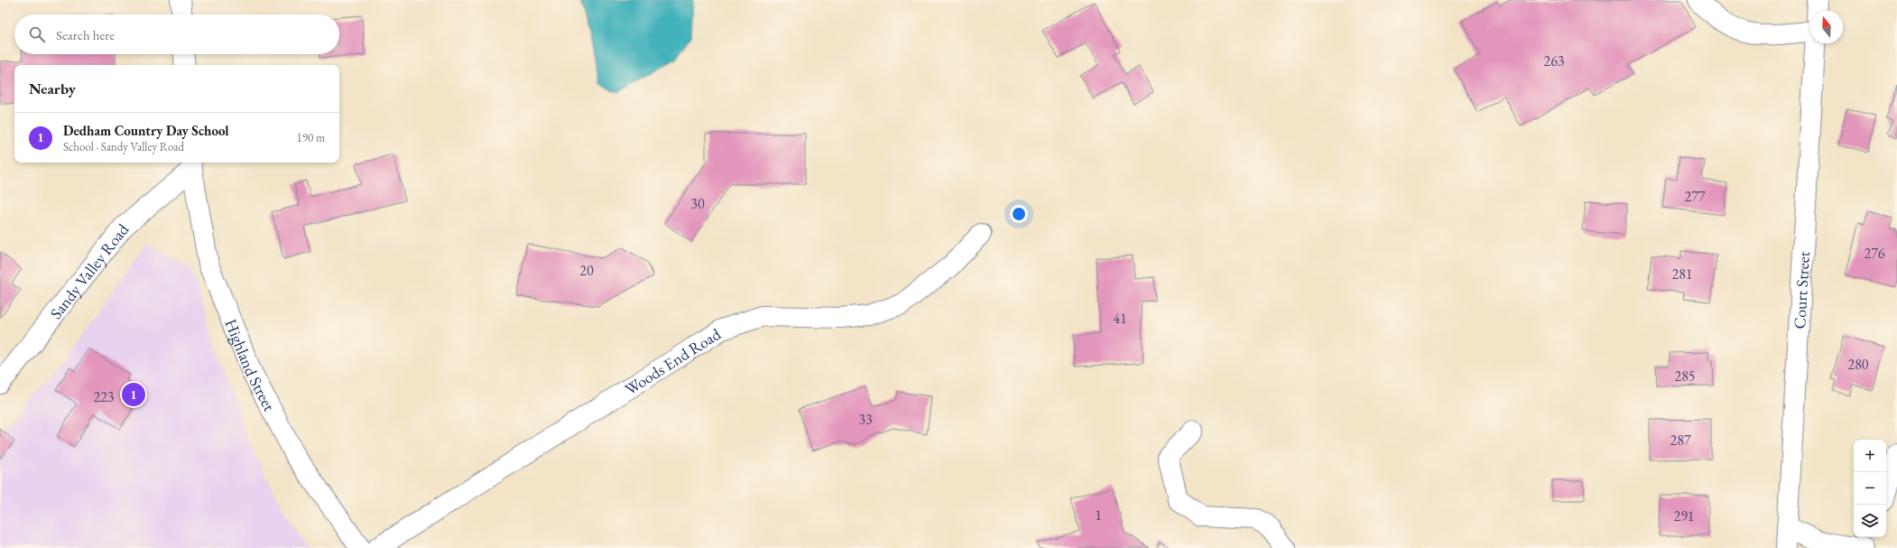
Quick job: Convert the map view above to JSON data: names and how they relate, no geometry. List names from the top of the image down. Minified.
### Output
{"streets":{"street":["Sandy Valley Road","Court Street","Woods End Road","Highland Street"]},"crossings":[["Sandy Valley Road","Highland Street"]],"house_numbers":["263","277","30","276","20","281","41","280","285","223","33","287","1","291"],"north":"top","page":{"search":"Search here","heading":"Nearby","list":[{"mark":"1","name":"Dedham Country Day School","note":"School · Sandy Valley Road","value":"190 m"}],"pins":"1","map_buttons":["+","−"]}}
